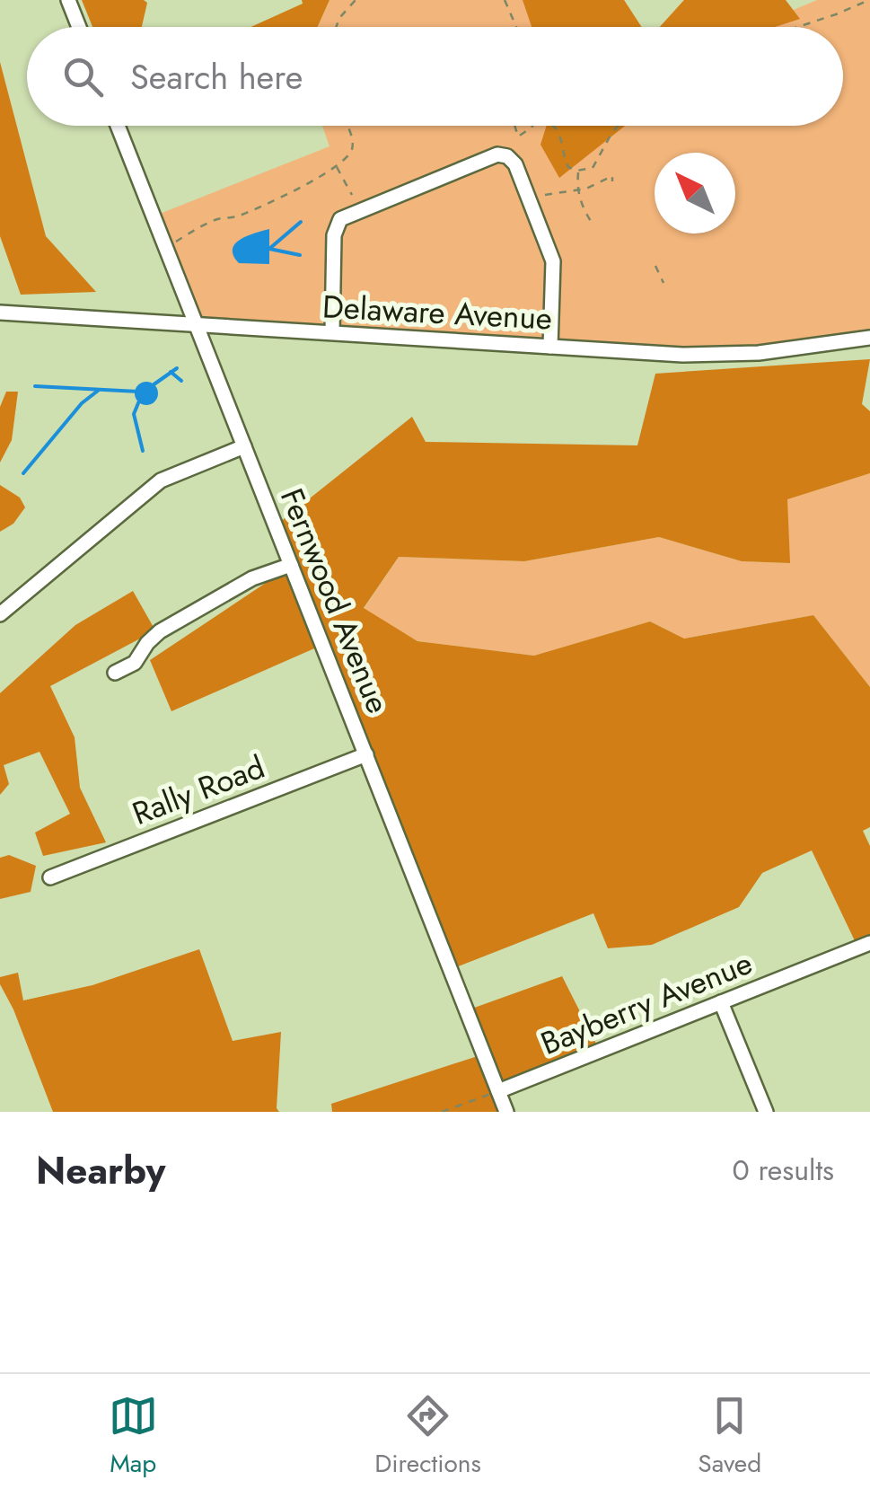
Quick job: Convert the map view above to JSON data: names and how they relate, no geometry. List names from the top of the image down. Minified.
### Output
{"streets":{"street":["Delaware Avenue","Fernwood Avenue","Rally Road","Bayberry Avenue"]},"crossings":[["Delaware Avenue","Fernwood Avenue"],["Fernwood Avenue","Rally Road"],["Fernwood Avenue","Bayberry Avenue"]],"north":"top left","page":{"search":"Search here","heading":["Nearby","0 results"],"nav":["Map","Directions","Saved"]}}
